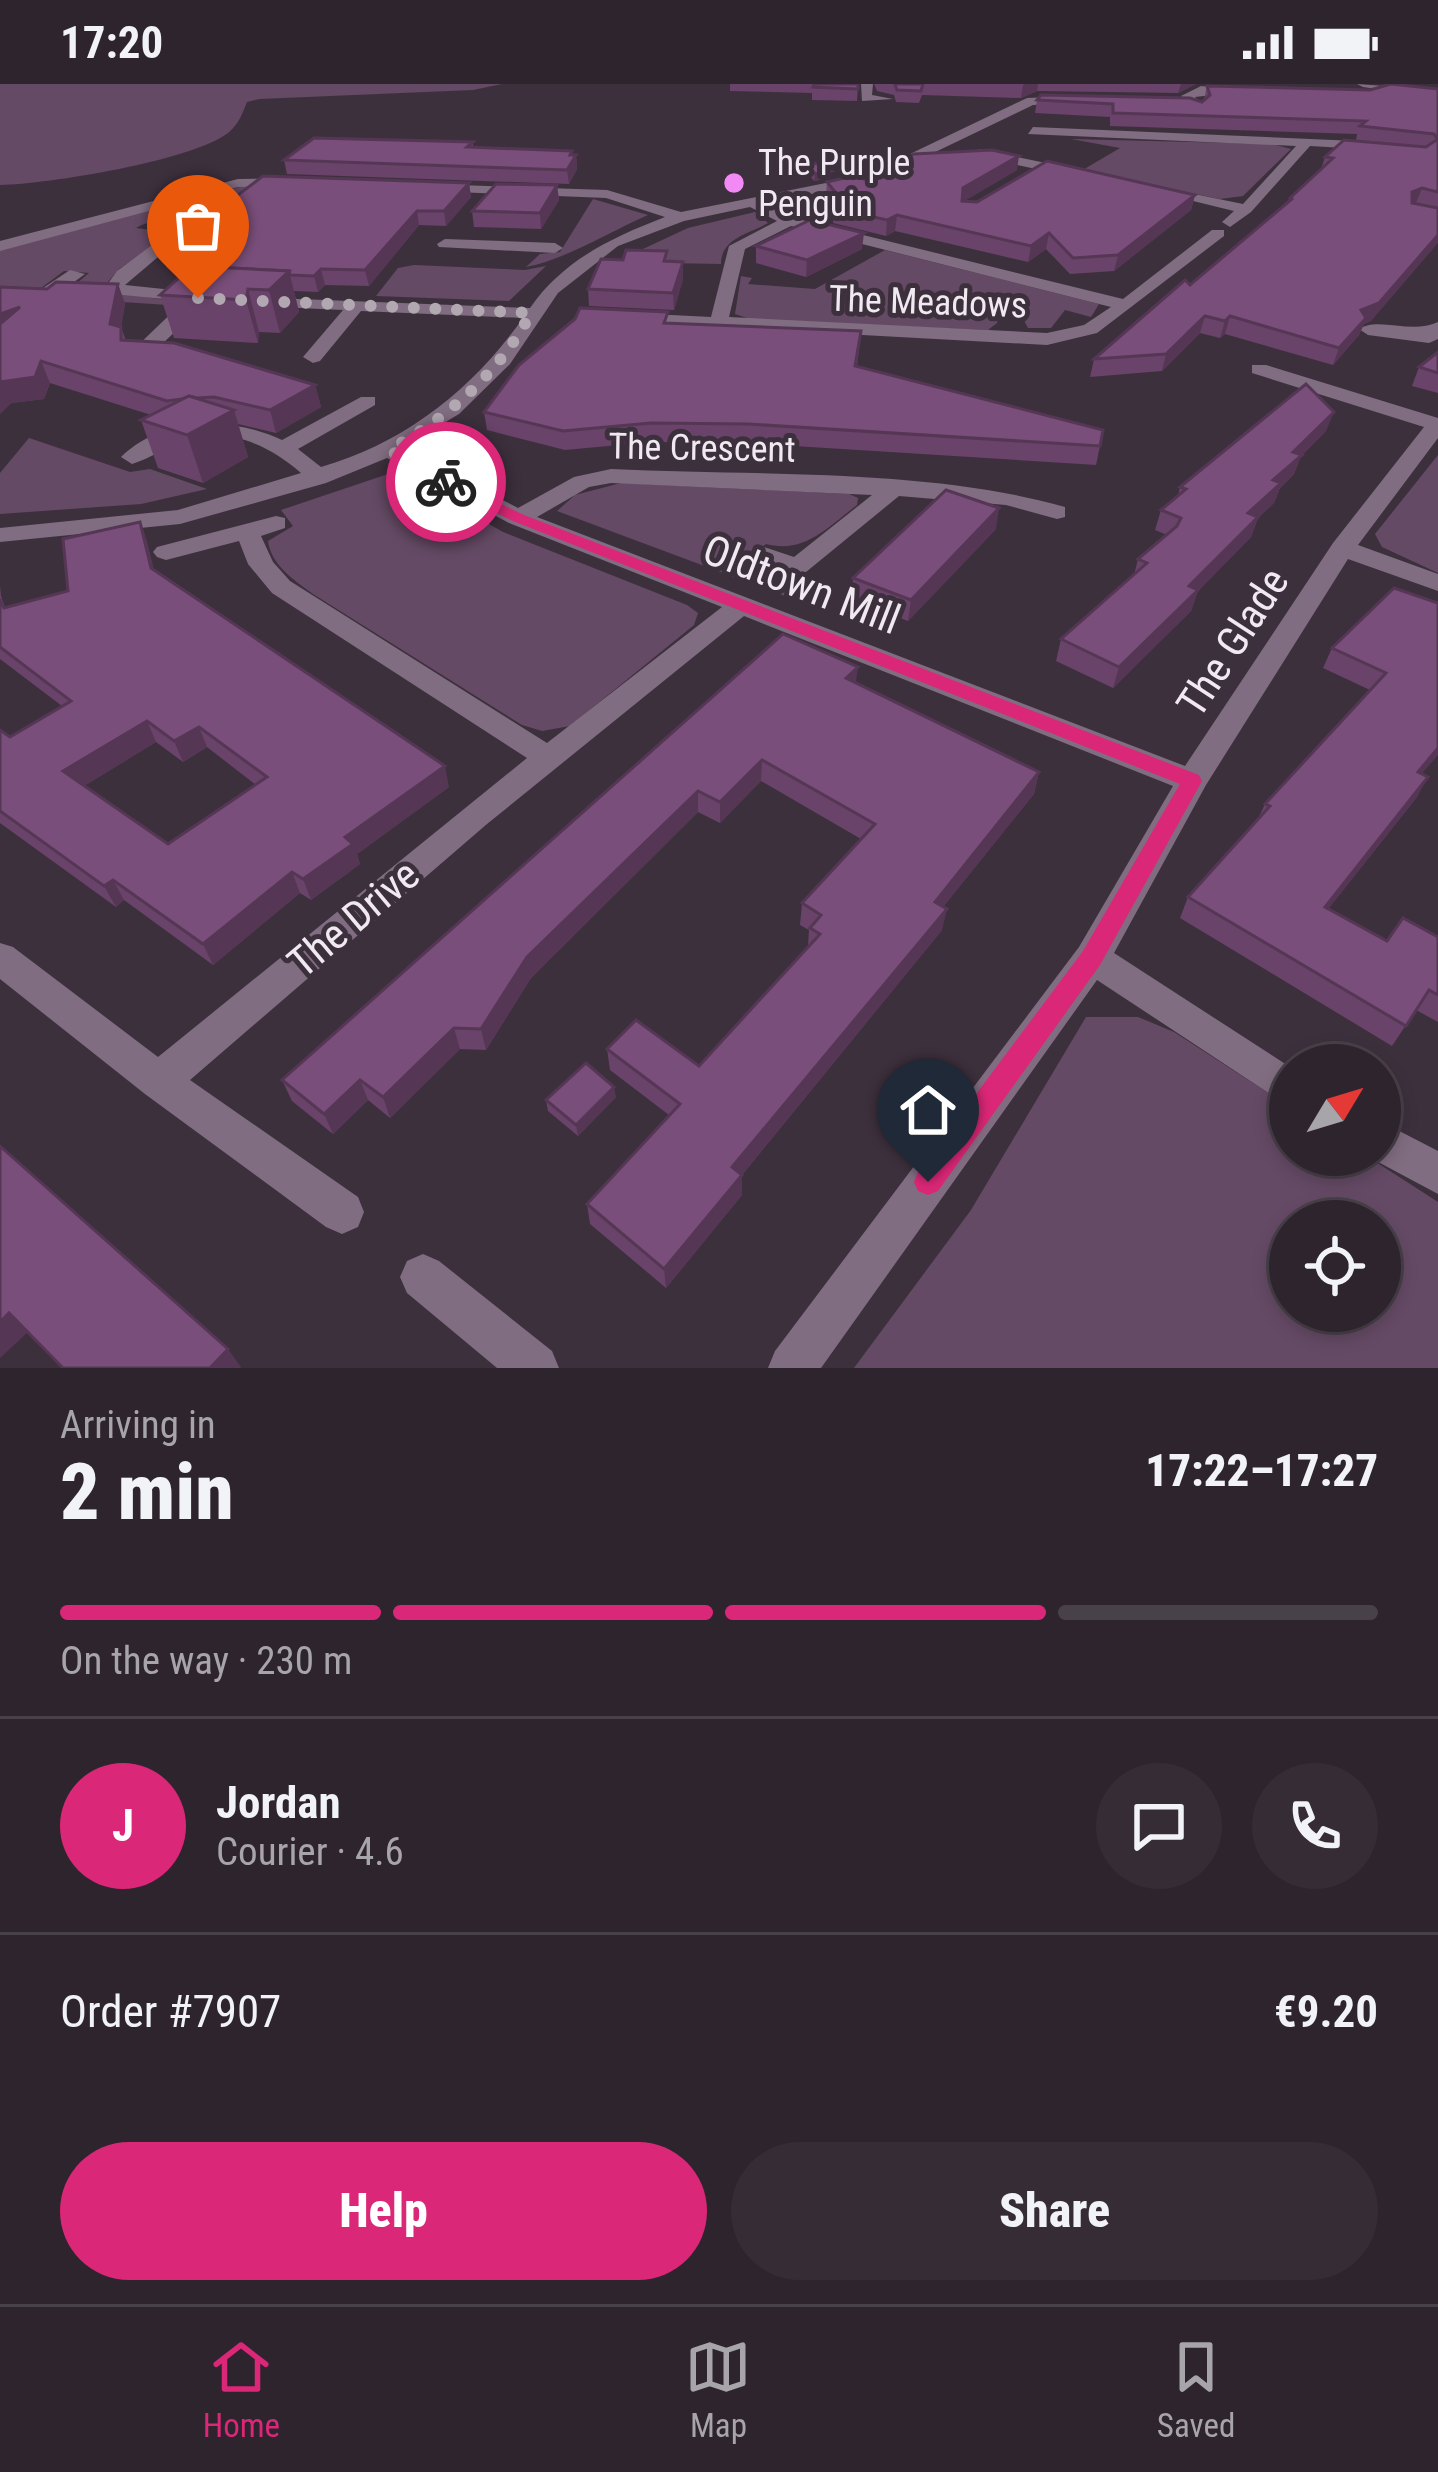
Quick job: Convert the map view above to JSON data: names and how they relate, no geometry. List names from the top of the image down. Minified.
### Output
{"streets":{"street":["The Meadows","The Crescent","Oldtown Mill","The Glade","The Drive"]},"crossings":[["The Crescent","Oldtown Mill"],["Oldtown Mill","The Glade"],["Oldtown Mill","The Drive"]],"places":["The Purple Penguin"],"north":"top right","page":{"status":"17:20","heading":["2 min","Arriving in","17:22–17:27"],"panel":["Jordan","Courier · 4.6","Order #7907","€9.20"],"bar":"On the way · 230 m","round":"J","buttons":["Help","Share"],"tabs":["Home","Map","Saved"]}}
